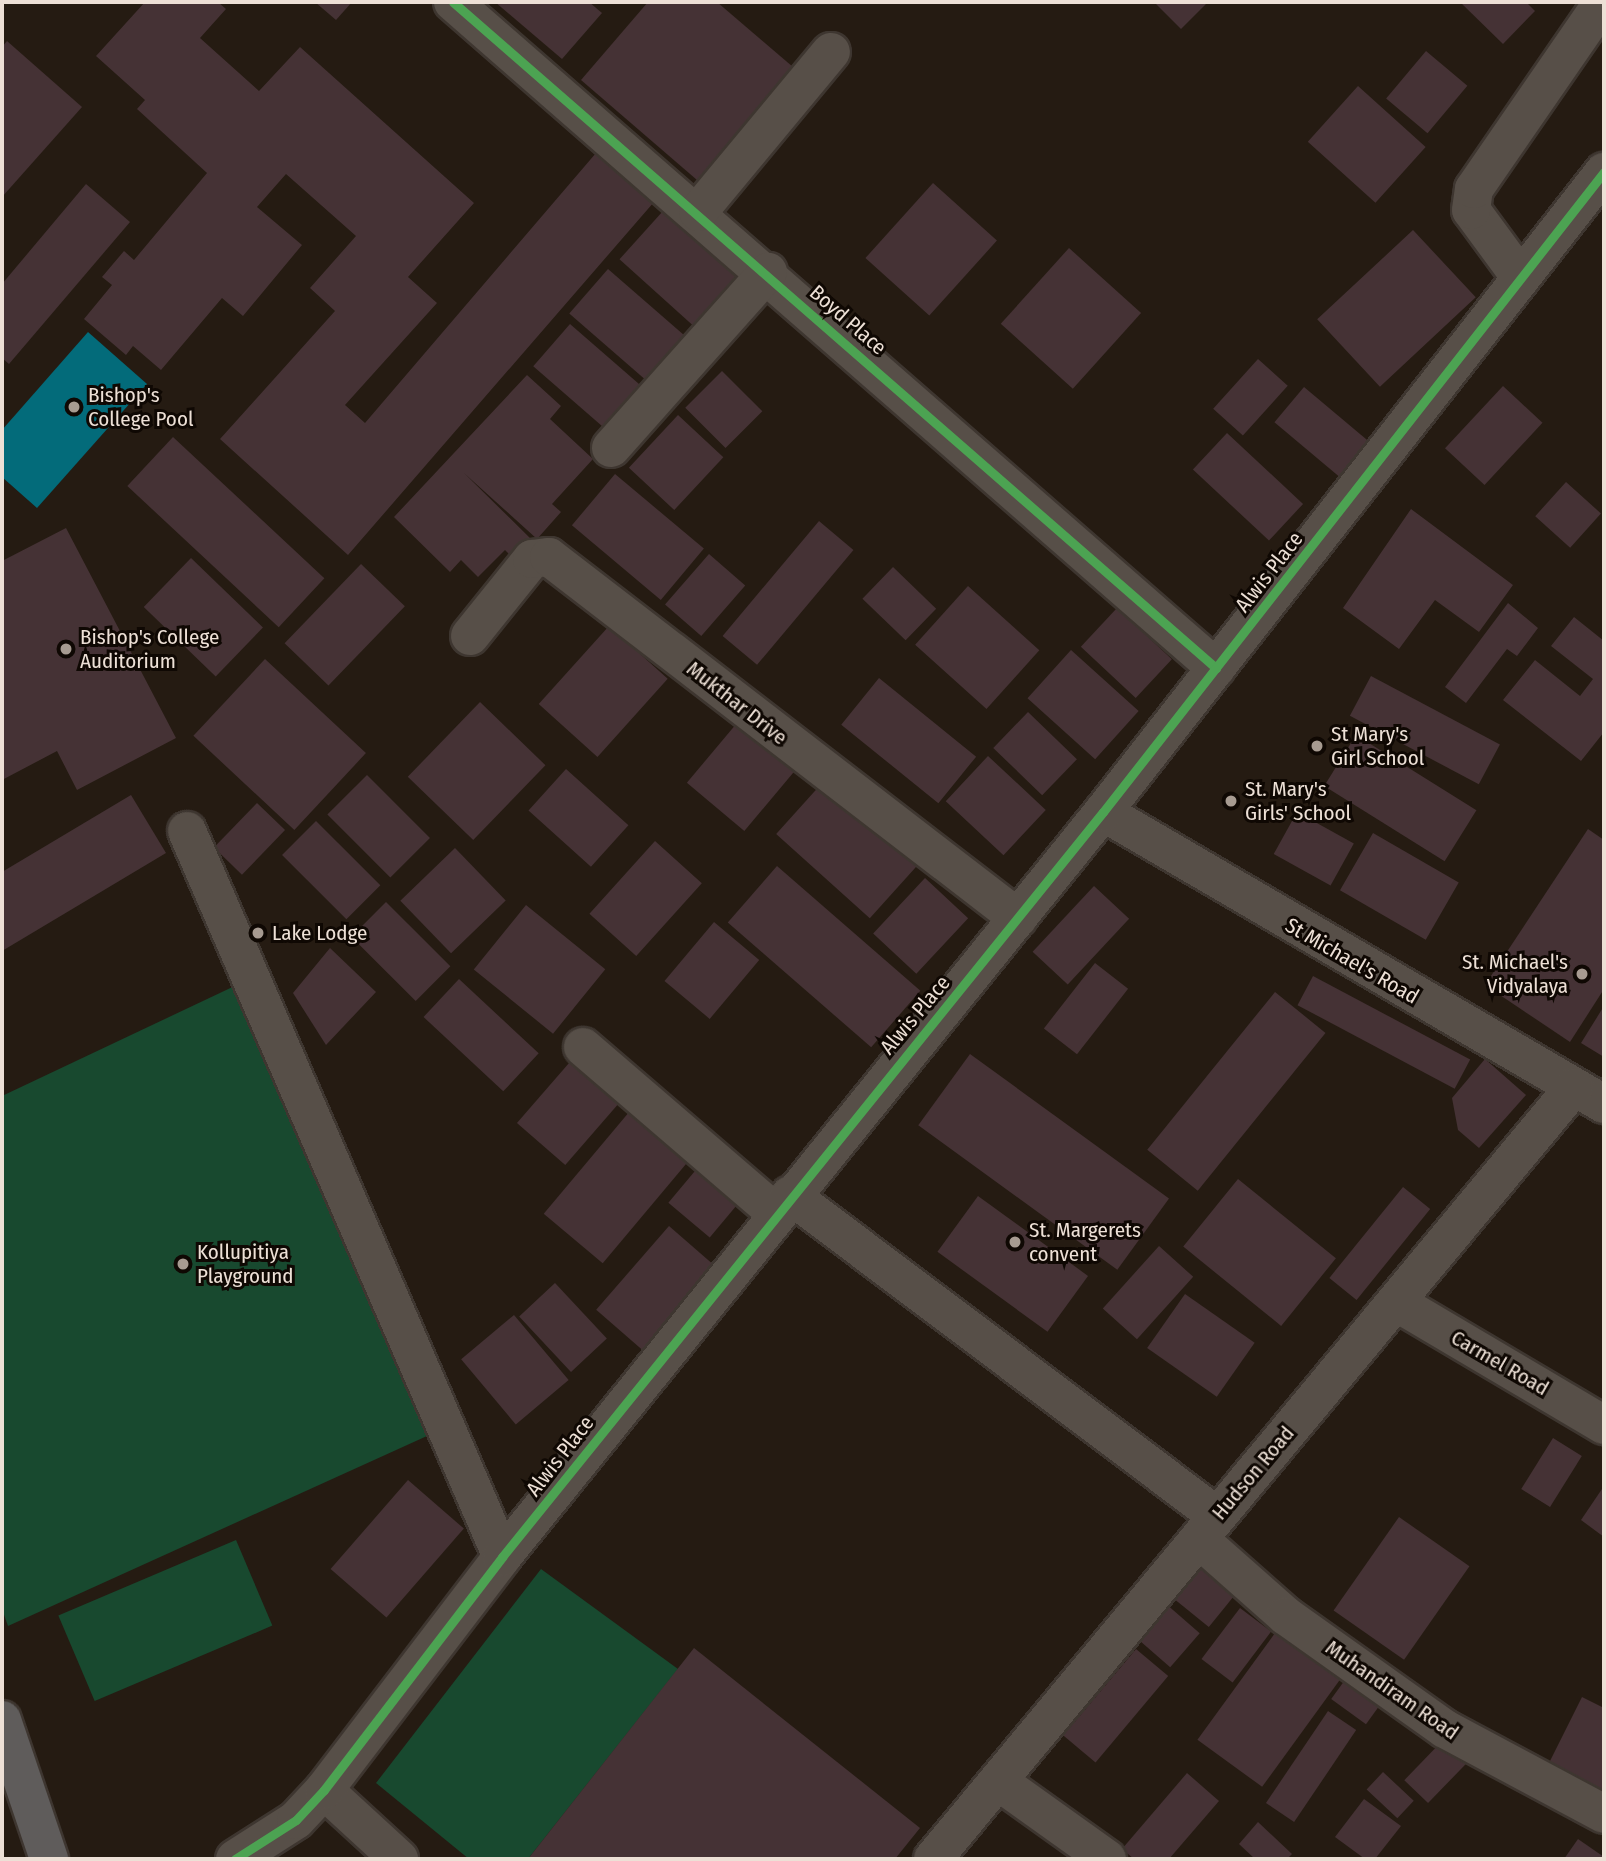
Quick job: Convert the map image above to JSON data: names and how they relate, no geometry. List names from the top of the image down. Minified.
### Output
{"streets":{"street":["Boyd Place","Alwis Place","Mukthar Drive","St Michael's Road","Carmel Road","Hudson Road","Muhandiram Road"]},"crossings":[["Boyd Place","Alwis Place"],["Alwis Place","Mukthar Drive"],["Alwis Place","St Michael's Road"],["Alwis Place","Muhandiram Road"],["St Michael's Road","Hudson Road"],["Carmel Road","Hudson Road"],["Hudson Road","Muhandiram Road"]],"places":["Bishop's College Pool","Bishop's College Auditorium","St Mary's Girl School","St. Mary's Girls' School","Lake Lodge","St. Michael's Vidyalaya","St. Margerets convent","Kollupitiya Playground"]}
